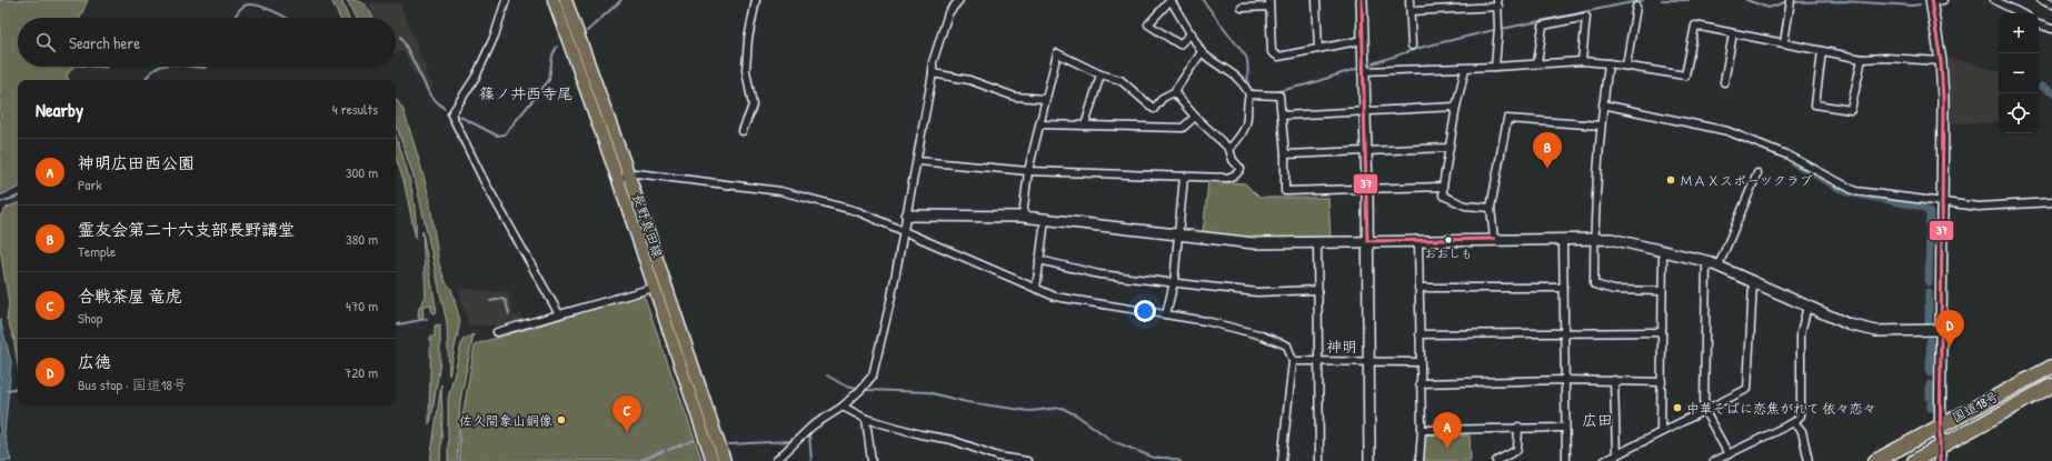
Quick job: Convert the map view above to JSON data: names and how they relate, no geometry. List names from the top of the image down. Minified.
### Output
{"streets":{"highway":["国道18号"],"main road":["長野真田線"]},"districts":["篠ノ井西寺尾","神明","広田"],"places":["ＭＡＸスポーツクラブ","おおしも","中華そばに恋焦がれて 依々恋々","佐久間象山銅像"],"lines":["transit line 37"],"page":{"map_buttons":["+","−"],"search":"Search here","heading":["Nearby","4 results"],"pins":["B","D","C","A"],"list":[{"mark":"A","name":"神明広田西公園","note":"Park","value":"300 m"},{"mark":"B","name":"霊友会第二十六支部長野講堂","note":"Temple","value":"380 m"},{"mark":"C","name":"合戦茶屋 竜虎","note":"Shop","value":"470 m"},{"mark":"D","name":"広徳","note":"Bus stop · 国道18号","value":"720 m"}]}}
